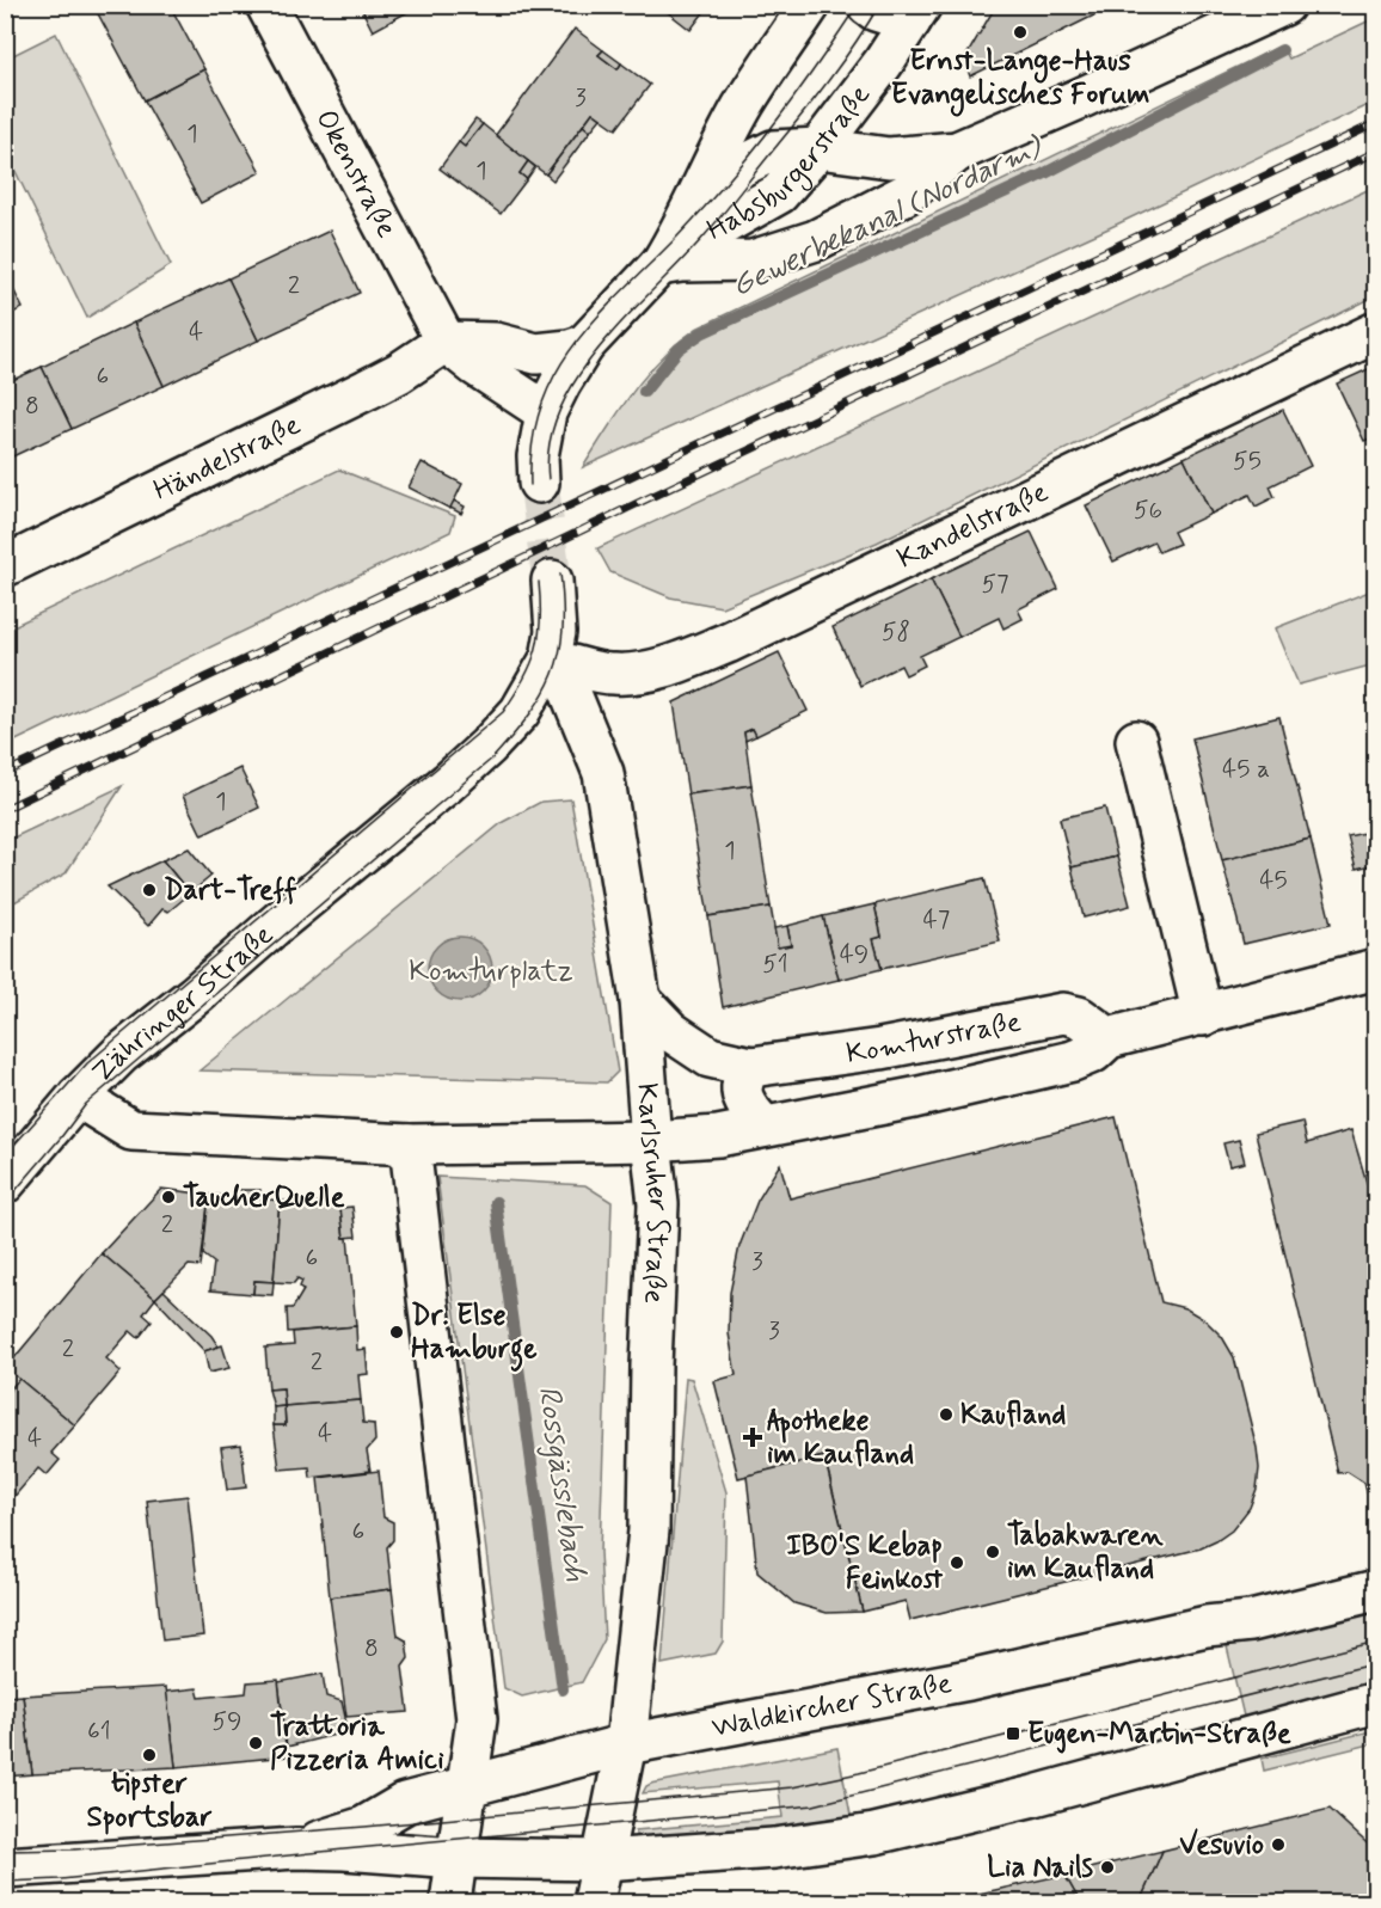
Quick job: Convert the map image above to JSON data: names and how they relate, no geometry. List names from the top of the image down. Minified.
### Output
{"streets":{"main road":["Habsburgerstraße","Okenstraße","Händelstraße","Kandelstraße","Zähringer Straße","Komturstraße","Karlsruher Straße","Waldkircher Straße"]},"crossings":[["Habsburgerstraße","Okenstraße"],["Okenstraße","Händelstraße"],["Kandelstraße","Zähringer Straße"],["Kandelstraße","Karlsruher Straße"],["Zähringer Straße","Karlsruher Straße"],["Komturstraße","Karlsruher Straße"],["Karlsruher Straße","Waldkircher Straße"]],"water":["Gewerbekanal (Nordarm)","Rossgässlebach"],"parks":["Komturplatz"],"places":{"other":["Ernst-Lange-Haus Evangelisches Forum","Dart-Treff","TaucherQuelle","Dr. Else Hamburge","Kaufland","Tabakwaren im Kaufland","IBO'S Kebap Feinkost","Trattoria Pizzeria Amici","tipster Sportsbar","Vesuvio","Lia Nails"],"health":["Apotheke im Kaufland"],"transit":["Eugen-Martin-Straße"]},"house_numbers":["3","1","1","2","4","6","8","55","56","57","58","45 a","1","1","45","47","49","51","2","6","3","3","2","2","4","4","6","8","59","61"]}
